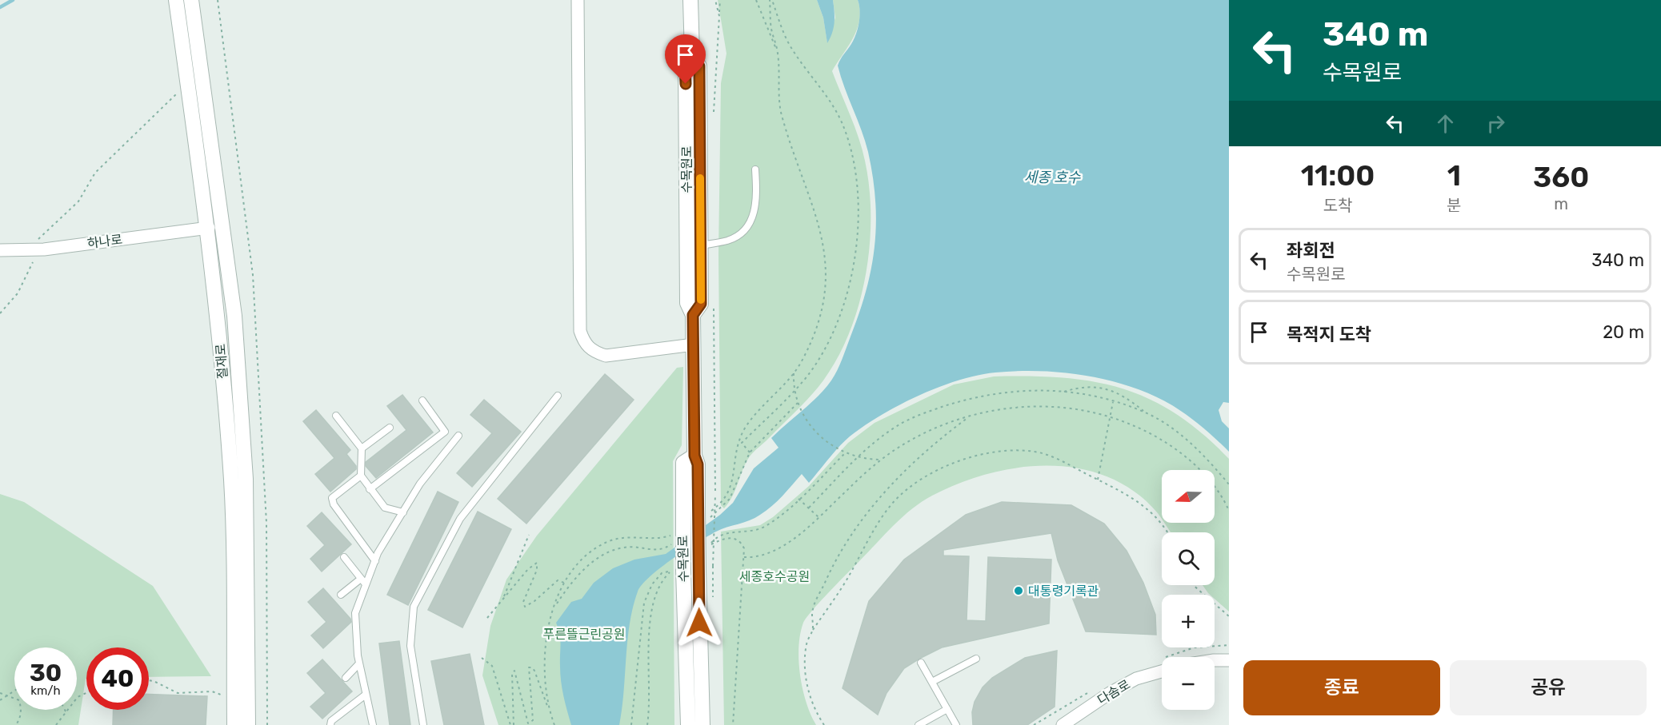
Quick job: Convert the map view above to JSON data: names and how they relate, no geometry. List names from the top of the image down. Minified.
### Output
{"streets":{"street":["수목원로","하나로","절재로","다솜로"]},"crossings":[["하나로","절재로"]],"water":["세종 호수"],"parks":["세종호수공원","푸른뜰근린공원"],"places":["대통령기록관"],"north":"left","page":{"turn":["340 m","수목원로"],"eta":["11:00","도착","1","분","360","m"],"list":[{"name":"좌회전","note":"수목원로","value":"340 m"},{"name":"목적지 도착","value":"20 m"}],"map_buttons":["+","−"],"speed":"30 km/h","limit":"40","buttons":["종료","공유"]}}
